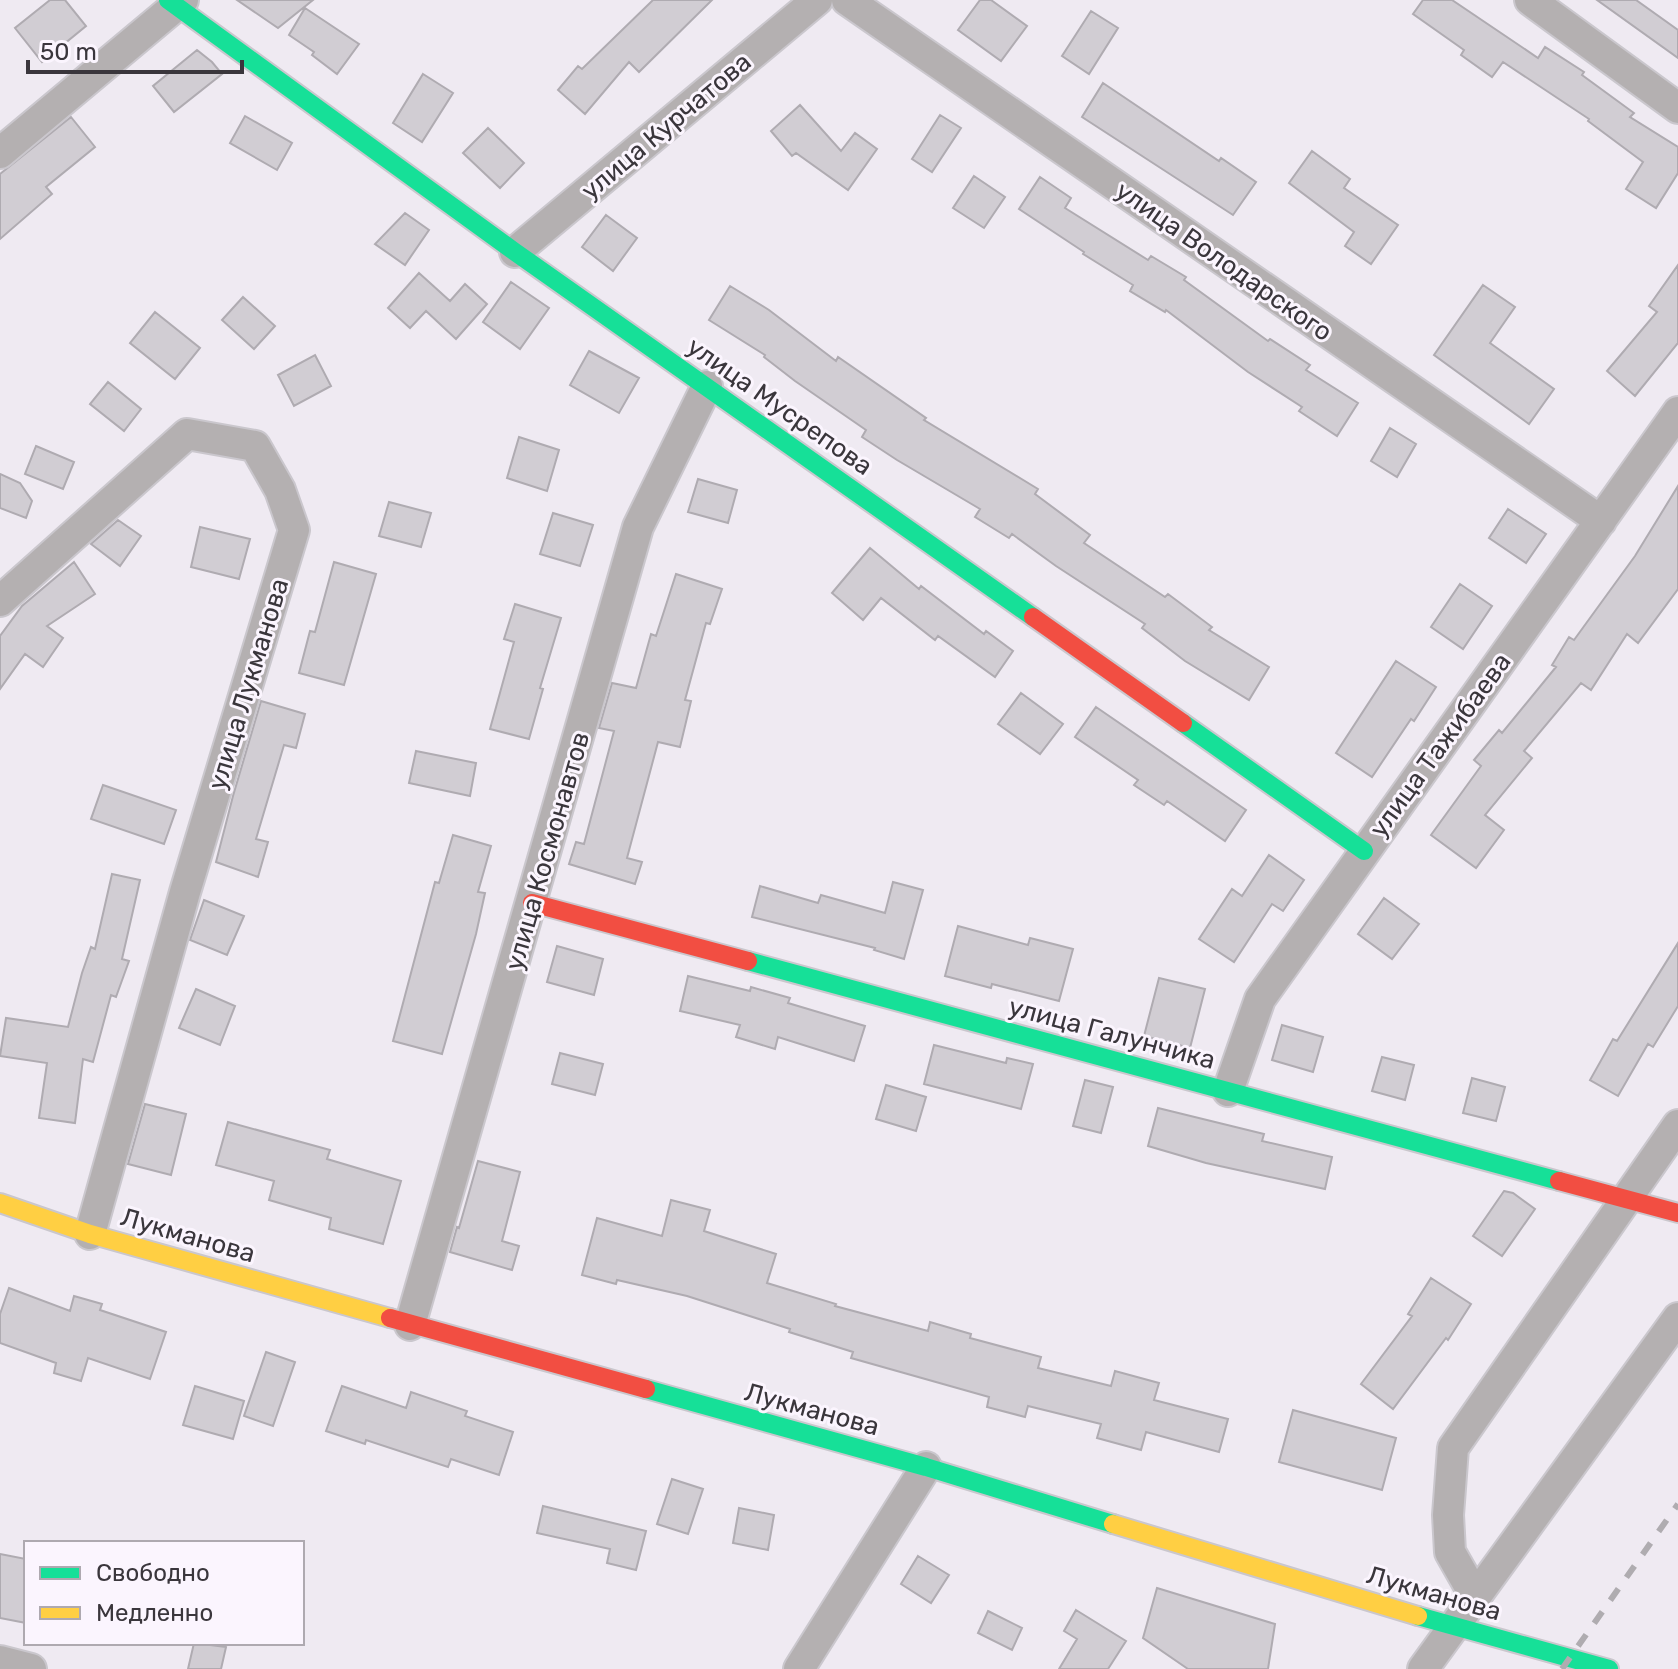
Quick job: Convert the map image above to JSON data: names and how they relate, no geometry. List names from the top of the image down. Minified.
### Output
{"streets":{"street":["улица Курчатова","улица Володарского","улица Мусрепова","улица Лукманова","улица Тажибаева","улица Космонавтов","улица Галунчика","Лукманова"]},"crossings":[["улица Курчатова","улица Мусрепова"],["улица Володарского","улица Тажибаева"],["улица Мусрепова","улица Тажибаева"],["улица Мусрепова","улица Космонавтов"],["улица Лукманова","Лукманова"],["улица Тажибаева","улица Галунчика"],["улица Космонавтов","улица Галунчика"],["улица Космонавтов","Лукманова"]],"legend":["Свободно","Медленно"],"scale_bar":"50 m"}
